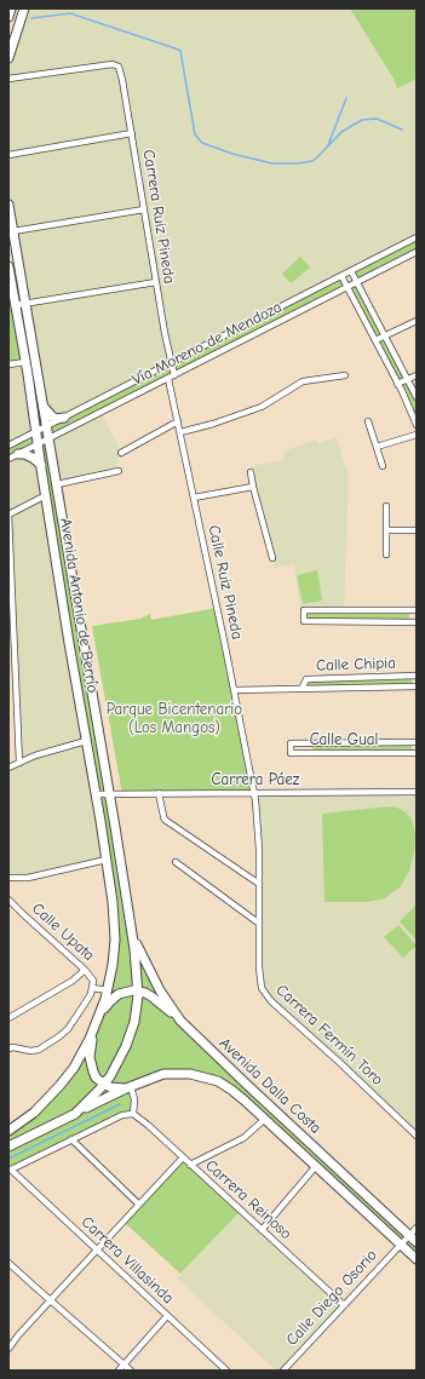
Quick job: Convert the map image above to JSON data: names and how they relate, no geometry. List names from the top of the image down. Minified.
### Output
{"streets":{"street":["Carrera Ruiz Pineda","Vía Moreno de Mendoza","Calle Ruiz Pineda","Avenida Antonio de Berrío","Calle Chipia","Calle Gual","Carrera Páez","Calle Upata","Carrera Fermín Toro","Avenida Dalla Costa","Carrera Reinoso","Carrera Villasinda","Calle Diego Osorio"]},"crossings":[["Carrera Ruiz Pineda","Vía Moreno de Mendoza"],["Carrera Ruiz Pineda","Calle Ruiz Pineda"],["Vía Moreno de Mendoza","Calle Ruiz Pineda"],["Vía Moreno de Mendoza","Avenida Antonio de Berrío"],["Calle Ruiz Pineda","Calle Chipia"],["Calle Ruiz Pineda","Carrera Páez"],["Calle Ruiz Pineda","Carrera Fermín Toro"],["Avenida Antonio de Berrío","Carrera Páez"],["Avenida Antonio de Berrío","Avenida Dalla Costa"],["Carrera Páez","Carrera Fermín Toro"],["Avenida Dalla Costa","Calle Diego Osorio"],["Carrera Reinoso","Calle Diego Osorio"]],"parks":["Parque Bicentenario (Los Mangos)"]}
